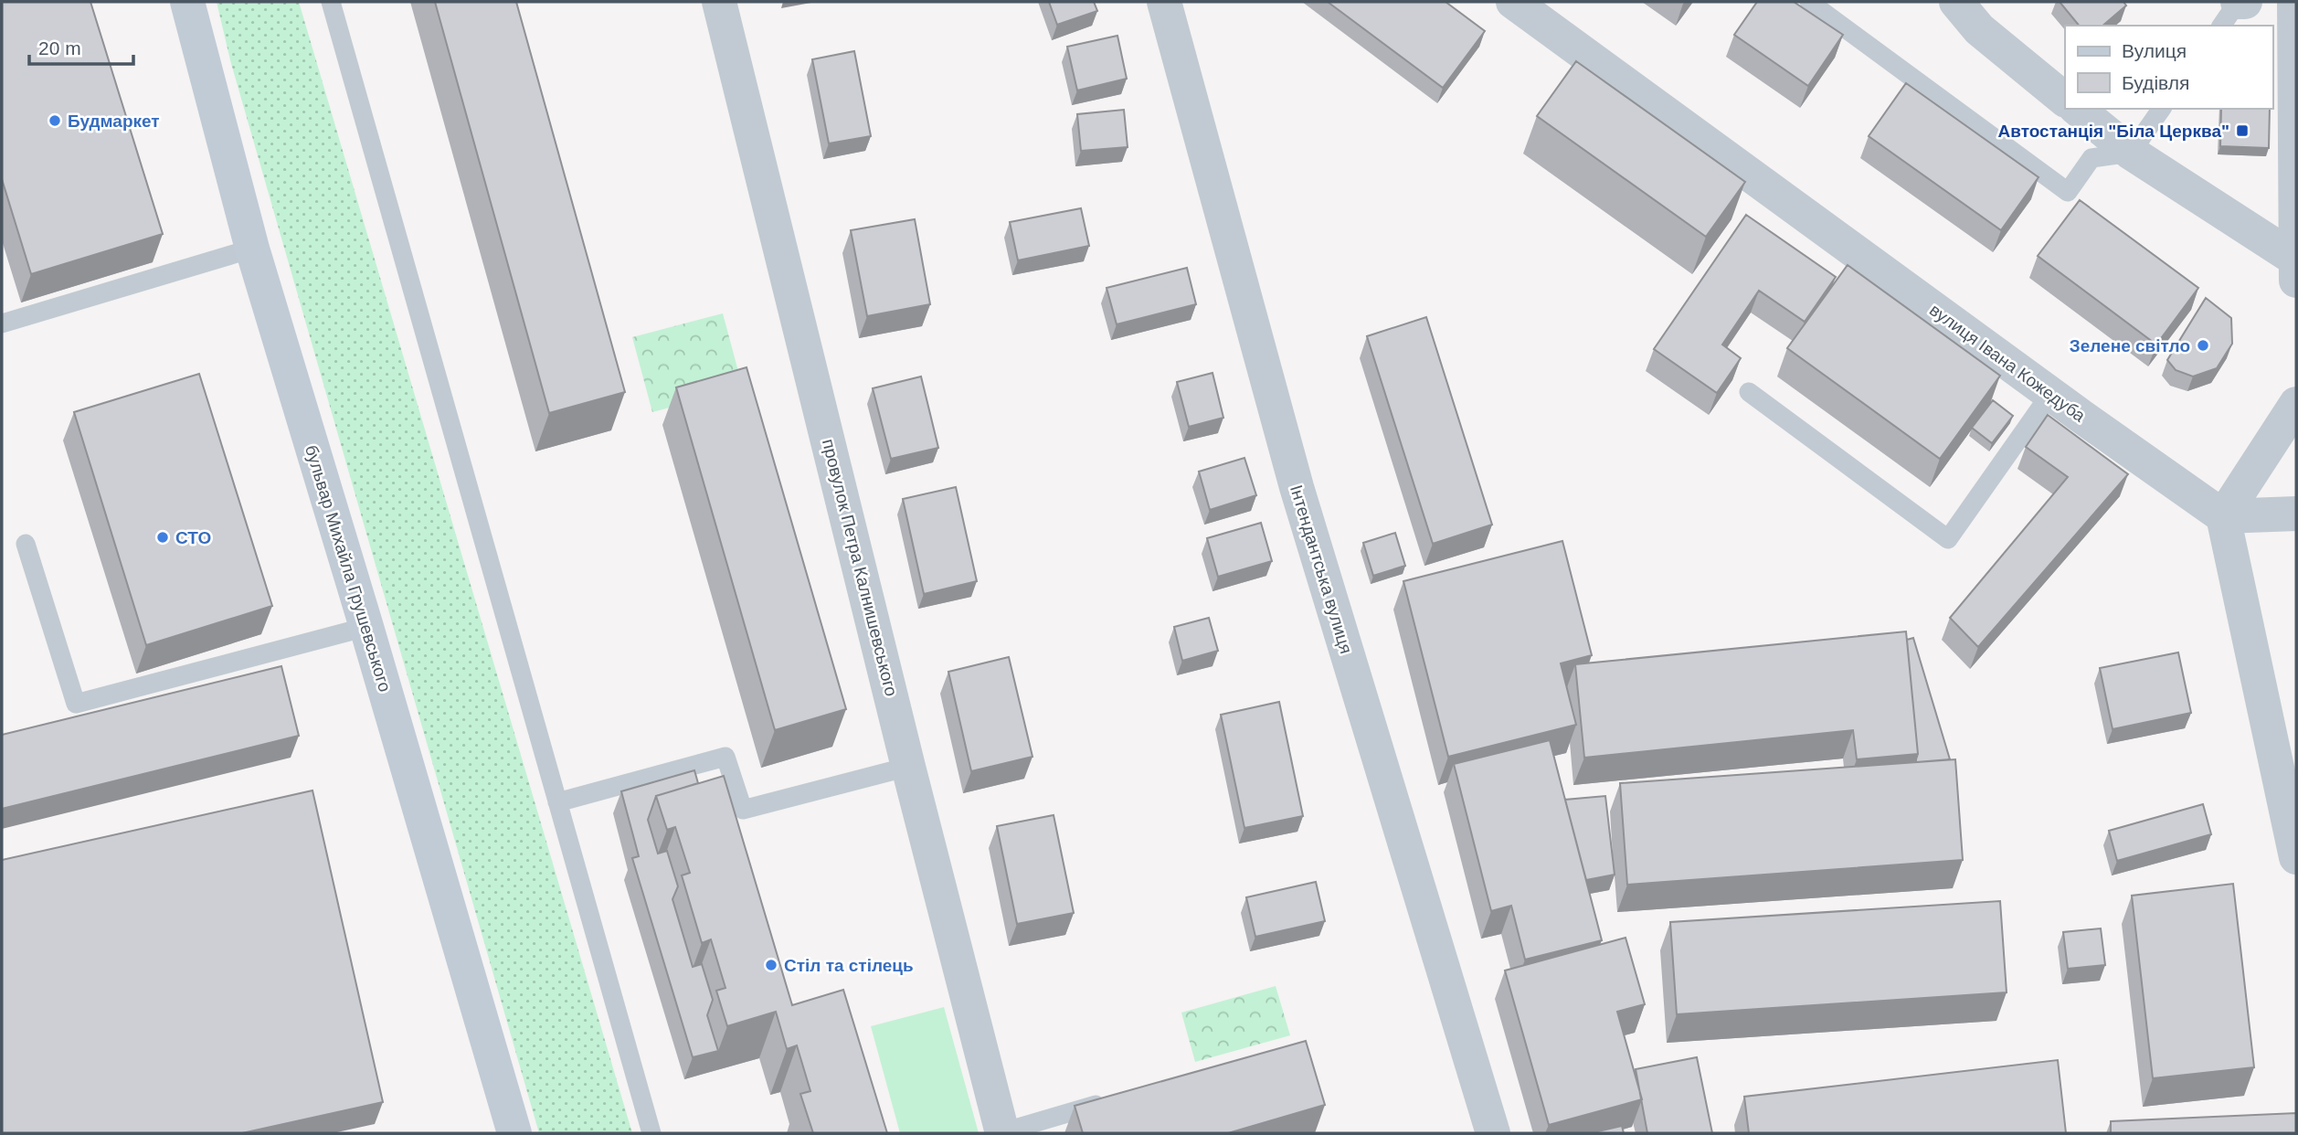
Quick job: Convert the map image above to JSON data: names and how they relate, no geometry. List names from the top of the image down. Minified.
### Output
{"streets":{"main road":["бульвар Михайла Грушевського"],"street":["вулиця Івана Кожедуба","провулок Петра Калнишевського","Інтендантська вулиця"]},"places":{"other":["Будмаркет","Зелене світло","СТО","Стіл та стілець"],"transit":["Автостанція \"Біла Церква\""]},"legend":["Вулиця","Будівля"],"scale_bar":"20 m"}
